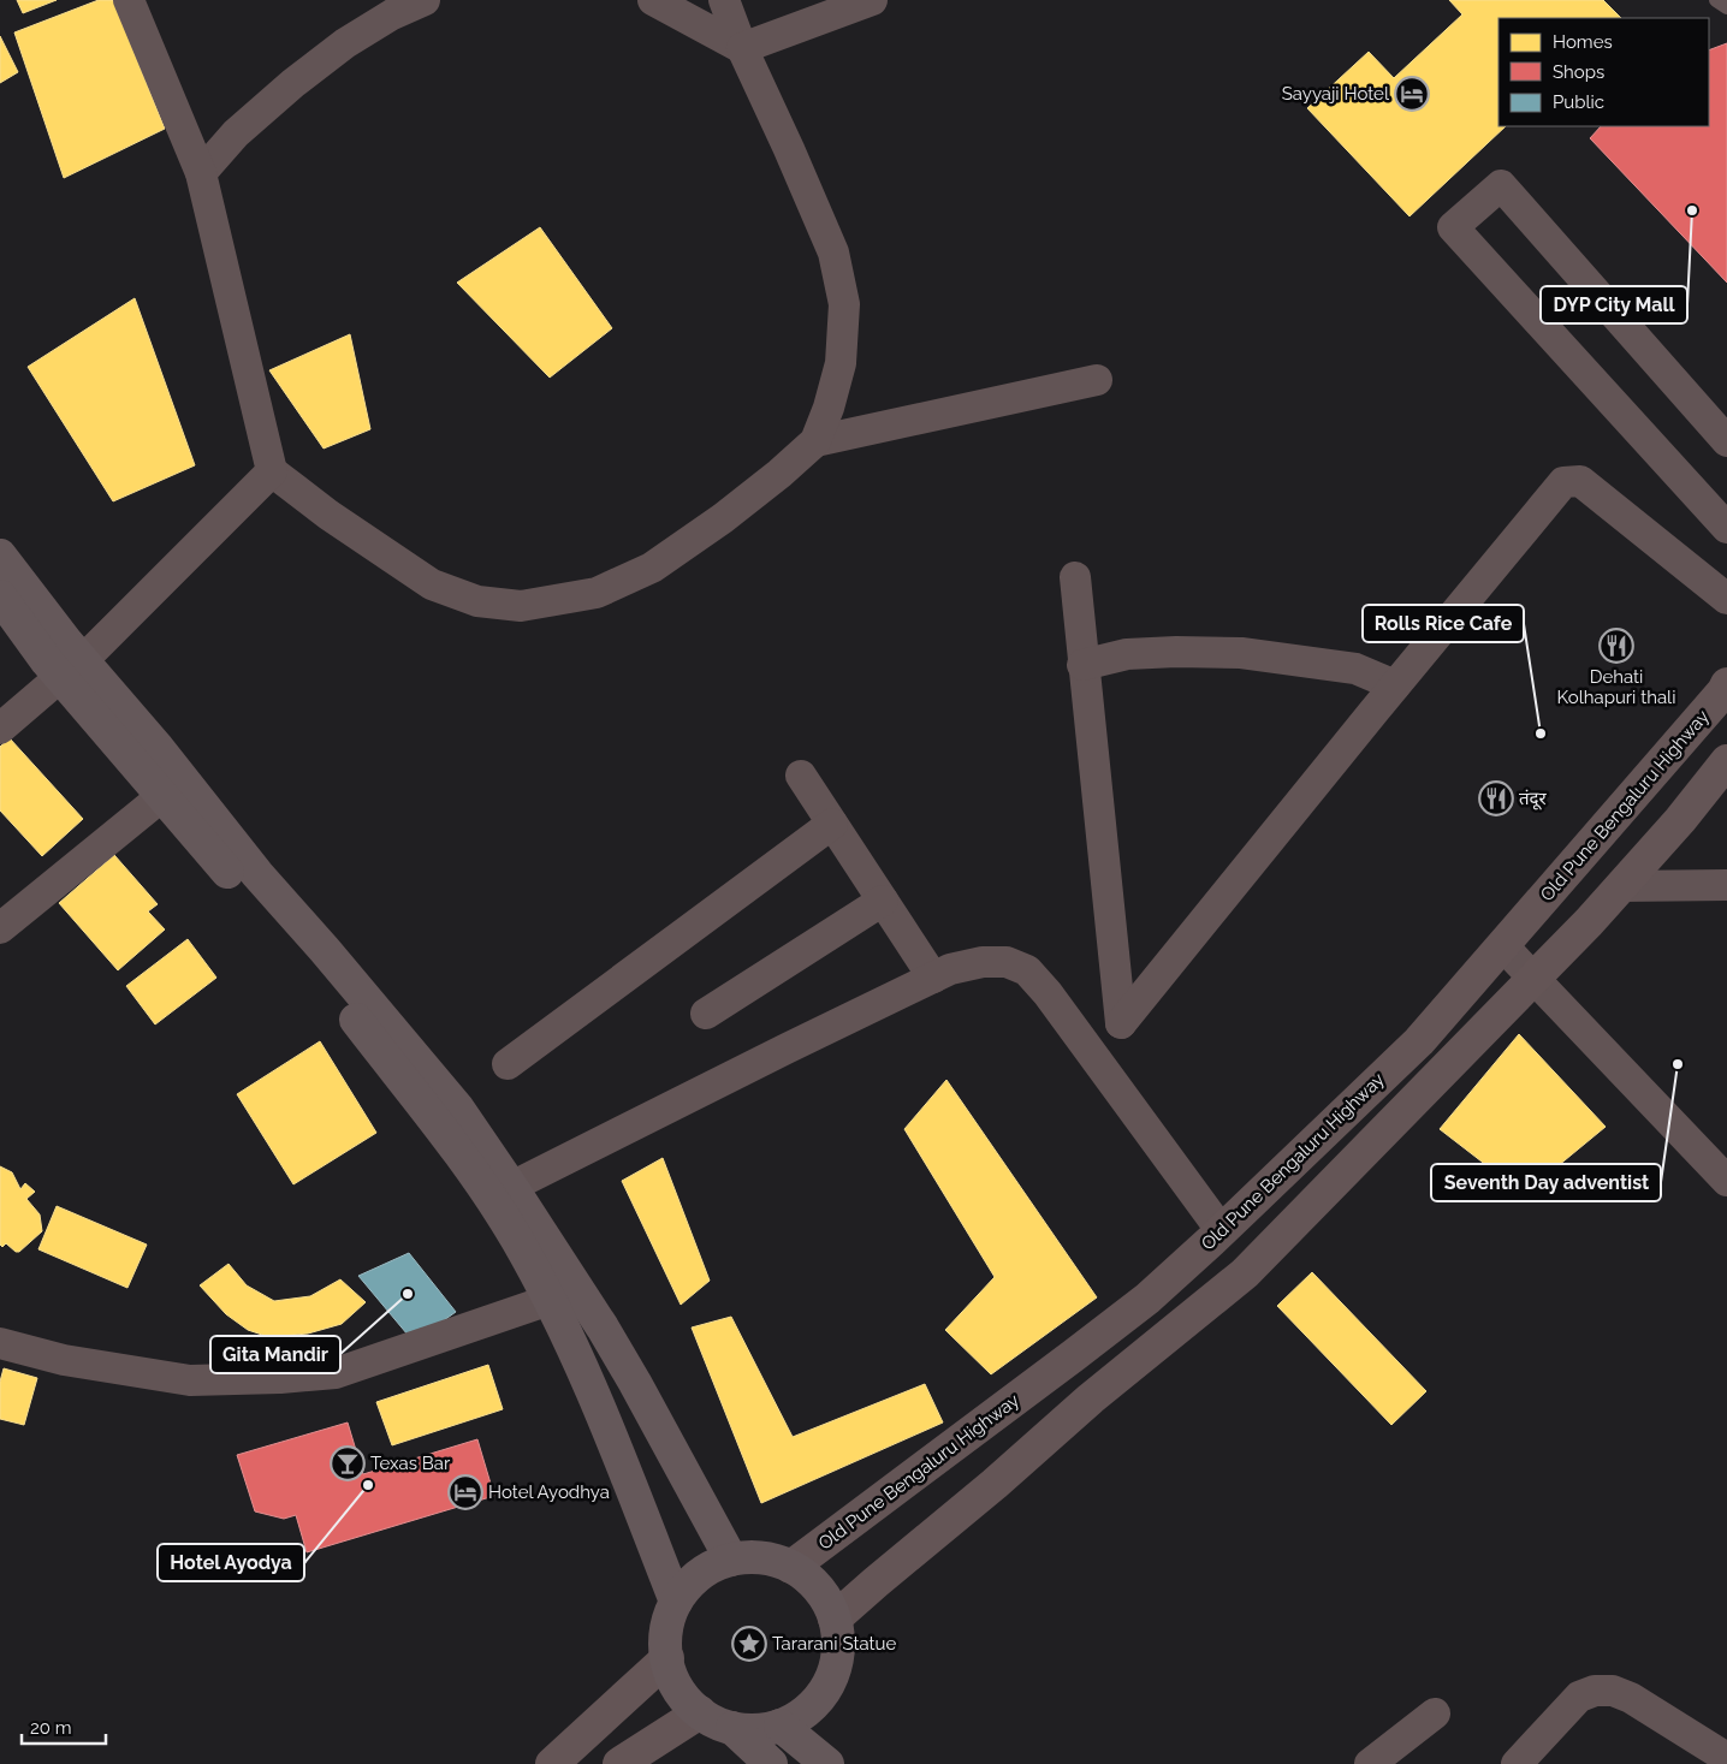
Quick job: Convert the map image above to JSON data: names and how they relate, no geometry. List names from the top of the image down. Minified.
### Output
{"streets":{"main road":["Old Pune Bengaluru Highway"]},"places":{"hotel":["Sayyaji Hotel","Hotel Ayodhya"],"other":["DYP City Mall","Rolls Rice Cafe","Seventh Day adventist","Gita Mandir","Hotel Ayodya"],"restaurant":["Dehati Kolhapuri thali","तंदूर"],"bar":["Texas Bar"],"place":["Tararani Statue"]},"legend":["Homes","Shops","Public"],"scale_bar":"20 m"}
